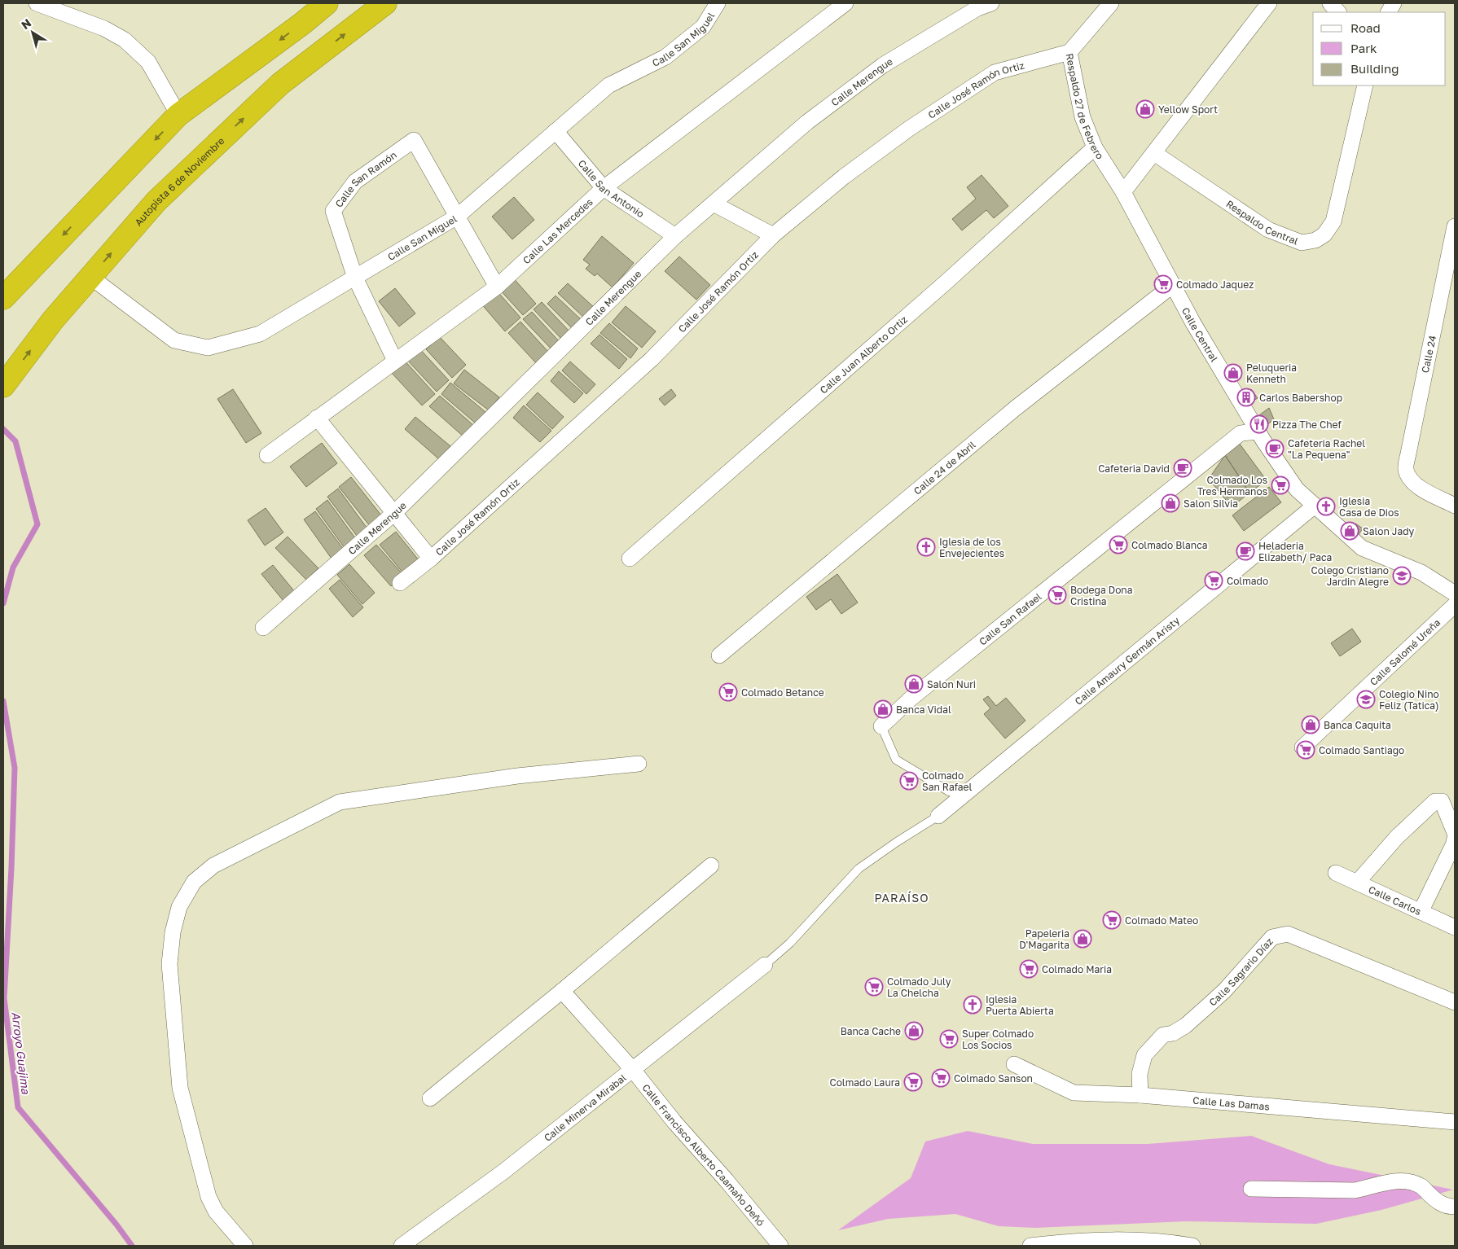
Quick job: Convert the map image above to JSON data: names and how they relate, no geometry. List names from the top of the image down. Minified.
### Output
{"streets":{"highway":["Autopista 6 de Noviembre"],"street":["Calle San Miguel","Calle Merengue","Calle José Ramón Ortiz","Respaldo 27 de Febrero","Calle San Ramón","Calle San Antonio","Respaldo Central","Calle Las Mercedes","Calle Central","Calle Juan Alberto Ortiz","Calle 24","Calle 24 de Abril","Calle San Rafael","Calle Salomé Ureña","Calle Amaury Germán Aristy","Calle Carlos","Calle Sagrario Díaz","Calle Las Damas","Calle Minerva Mirabal","Calle Francisco Alberto Caamaño Deñó"]},"crossings":[["Calle San Miguel","Calle San Ramón"],["Calle San Miguel","Autopista 6 de Noviembre"],["Calle San Miguel","Calle San Antonio"],["Calle Merengue","Calle San Antonio"],["Calle José Ramón Ortiz","Respaldo 27 de Febrero"],["Respaldo 27 de Febrero","Calle Central"],["Respaldo 27 de Febrero","Calle Juan Alberto Ortiz"],["Calle San Ramón","Calle Las Mercedes"],["Calle San Antonio","Calle Las Mercedes"],["Calle Central","Calle 24 de Abril"],["Calle Central","Calle San Rafael"],["Calle Central","Calle Amaury Germán Aristy"],["Calle Sagrario Díaz","Calle Las Damas"],["Calle Minerva Mirabal","Calle Francisco Alberto Caamaño Deñó"]],"districts":["PARAÍSO"],"water":["Arroyo Guajima"],"places":{"shop":["Yellow Sport","Peluqueria Kenneth","Salon Silvia","Salon Jady","Salon Nuri","Banca Vidal","Banca Caquita","Papeleria D'Magarita","Banca Cache"],"supermarket":["Colmado Jaquez","Colmado Los Tres Hermanos","Colmado Blanca","Colmado","Bodega Dona Cristina","Colmado Betance","Colmado Santiago","Colmado San Rafael","Colmado Mateo","Colmado Maria","Colmado July La Chelcha","Super Colmado Los Socios","Colmado Sanson","Colmado Laura"],"building":["Carlos Babershop"],"restaurant":["Pizza The Chef"],"cafe":["Cafeteria Rachel \"La Pequena\"","Cafeteria David","Heladeria Elizabeth/ Paca"],"church":["Iglesia Casa de Dios","Iglesia de los Envejecientes","Iglesia Puerta Abierta"],"school or university":["Colego Cristiano Jardin Alegre","Colegio Nino Feliz (Tatica)"]},"legend":["Road","Park","Building"],"north":"top left"}
